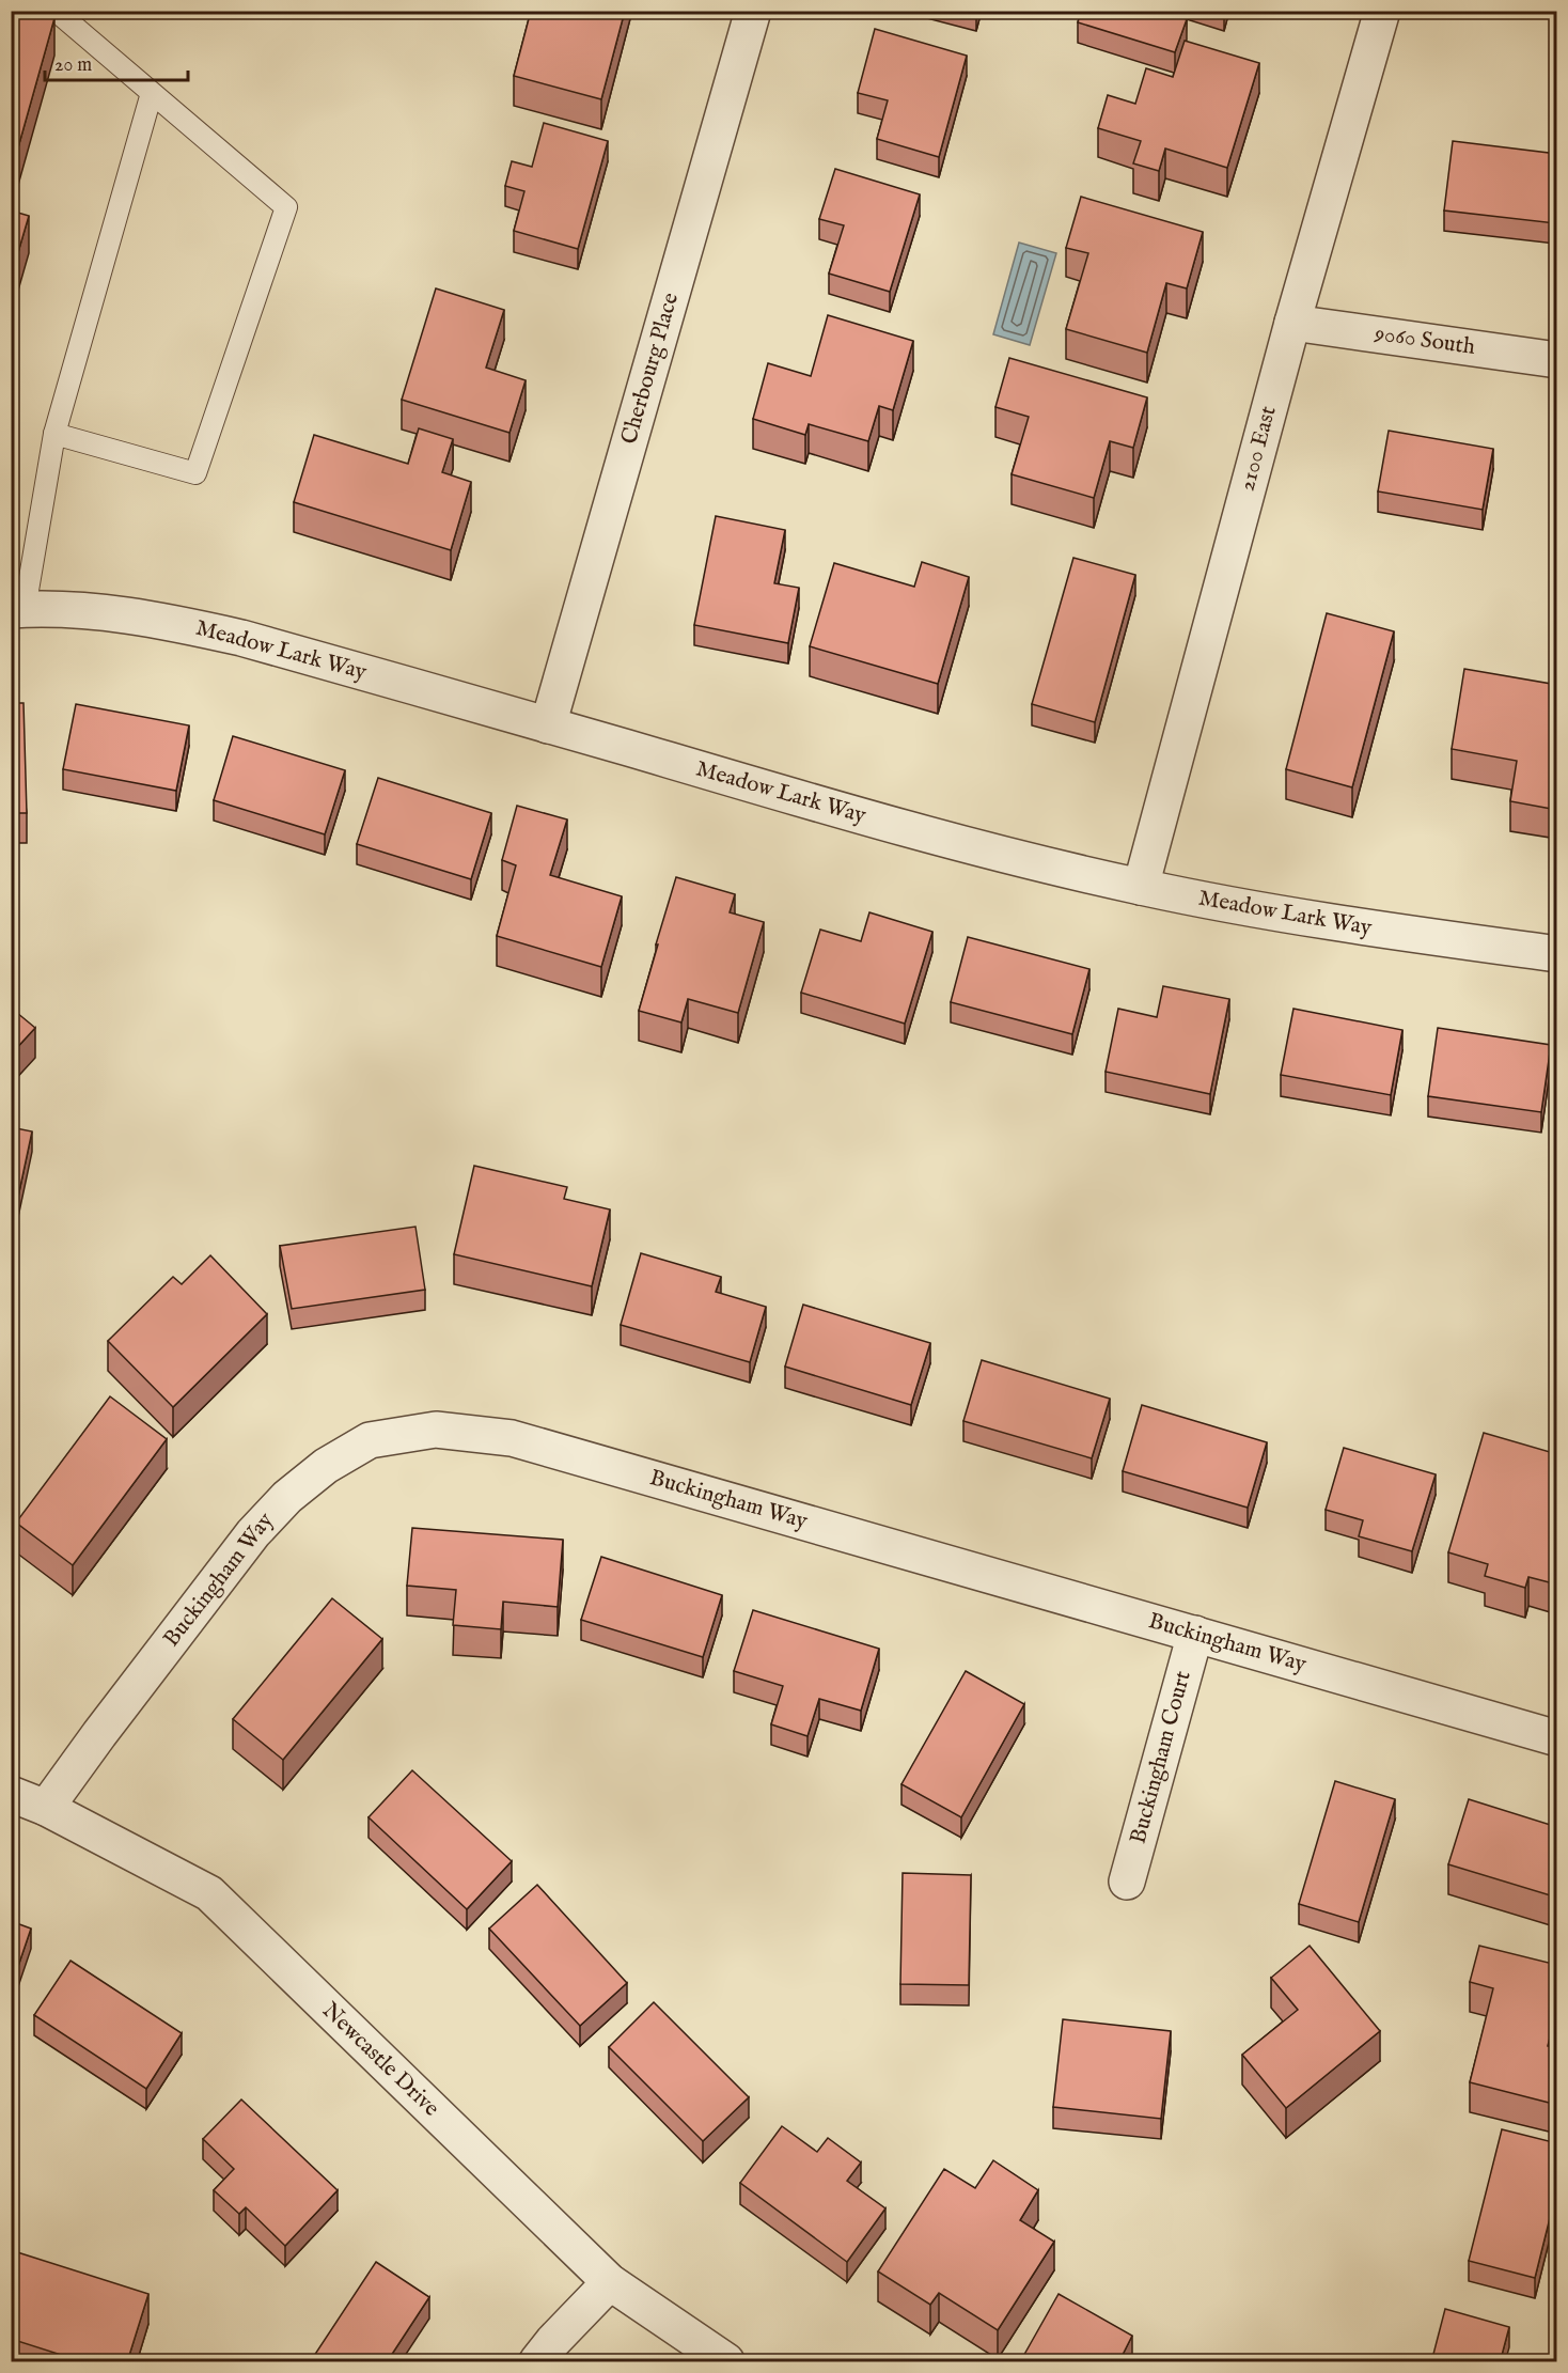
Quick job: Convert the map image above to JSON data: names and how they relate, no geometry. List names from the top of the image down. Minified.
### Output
{"streets":{"street":["9060 South","Cherbourg Place","2100 East","Meadow Lark Way","Buckingham Way","Buckingham Court","Newcastle Drive"]},"crossings":[["9060 South","2100 East"],["Cherbourg Place","Meadow Lark Way"],["2100 East","Meadow Lark Way"],["Buckingham Way","Buckingham Court"],["Buckingham Way","Newcastle Drive"]],"scale_bar":"20 m"}
